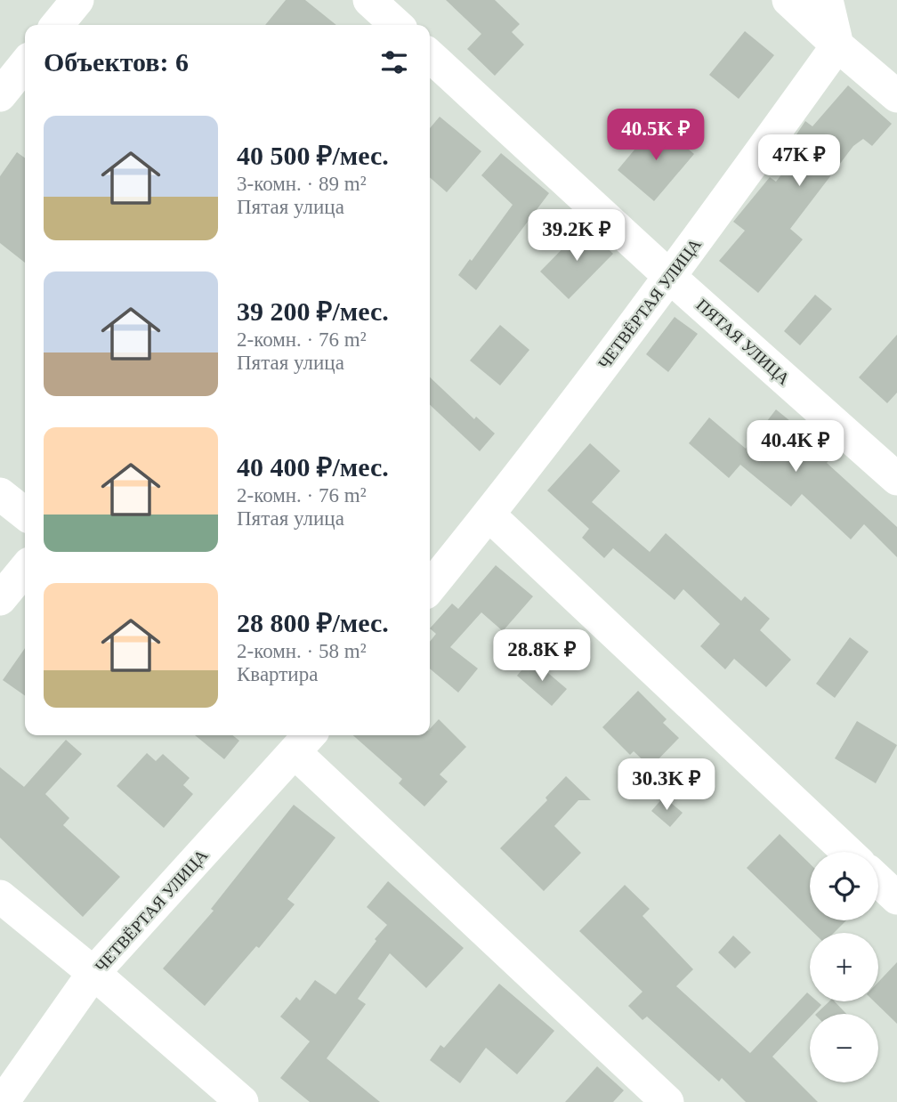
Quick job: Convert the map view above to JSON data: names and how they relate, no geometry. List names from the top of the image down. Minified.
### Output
{"streets":{"street":["ЧЕТВЁРТАЯ УЛИЦА","ПЯТАЯ УЛИЦА"]},"crossings":[["ЧЕТВЁРТАЯ УЛИЦА","ПЯТАЯ УЛИЦА"]],"page":{"heading":"Объектов: 6","list":[{"name":"40 500 ₽/мес.","note":"3-комн. · 89 m² · Пятая улица"},{"name":"39 200 ₽/мес.","note":"2-комн. · 76 m² · Пятая улица"},{"name":"40 400 ₽/мес.","note":"2-комн. · 76 m² · Пятая улица"},{"name":"28 800 ₽/мес.","note":"2-комн. · 58 m² · Квартира"}],"price":["40.5K ₽","47K ₽","39.2K ₽","40.4K ₽","28.8K ₽","30.3K ₽"],"map_buttons":["+","−"]}}
